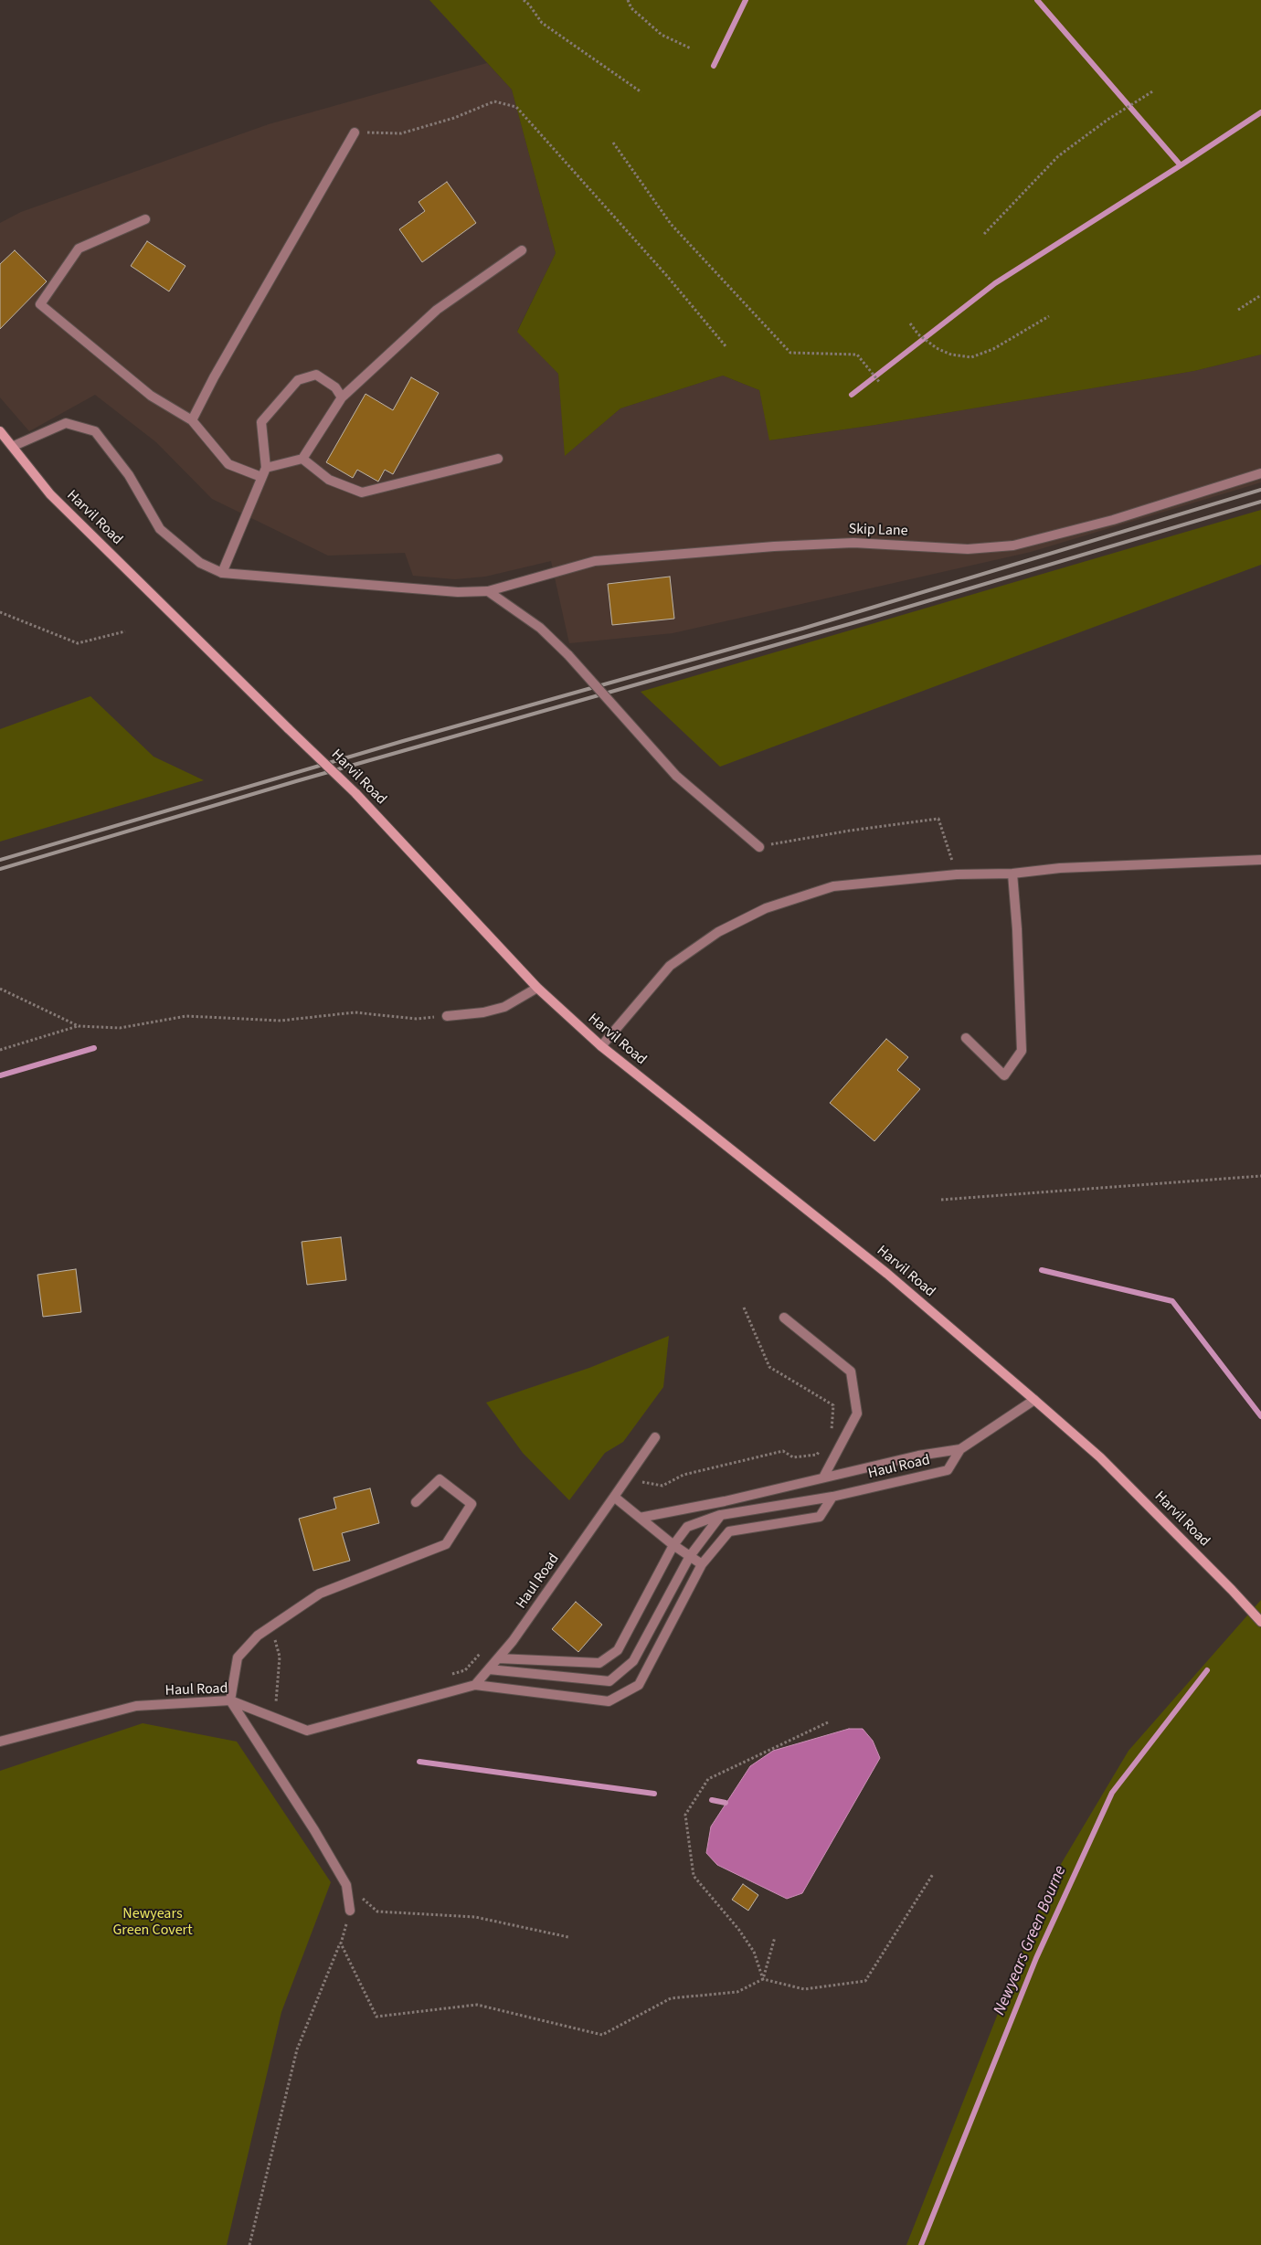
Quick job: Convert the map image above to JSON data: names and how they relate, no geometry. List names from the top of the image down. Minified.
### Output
{"streets":{"street":["Harvil Road","Skip Lane","Haul Road"]},"crossings":[["Harvil Road","Skip Lane"],["Harvil Road","Haul Road"]],"water":["Newyears Green Bourne"],"parks":["Newyears Green Covert"]}
